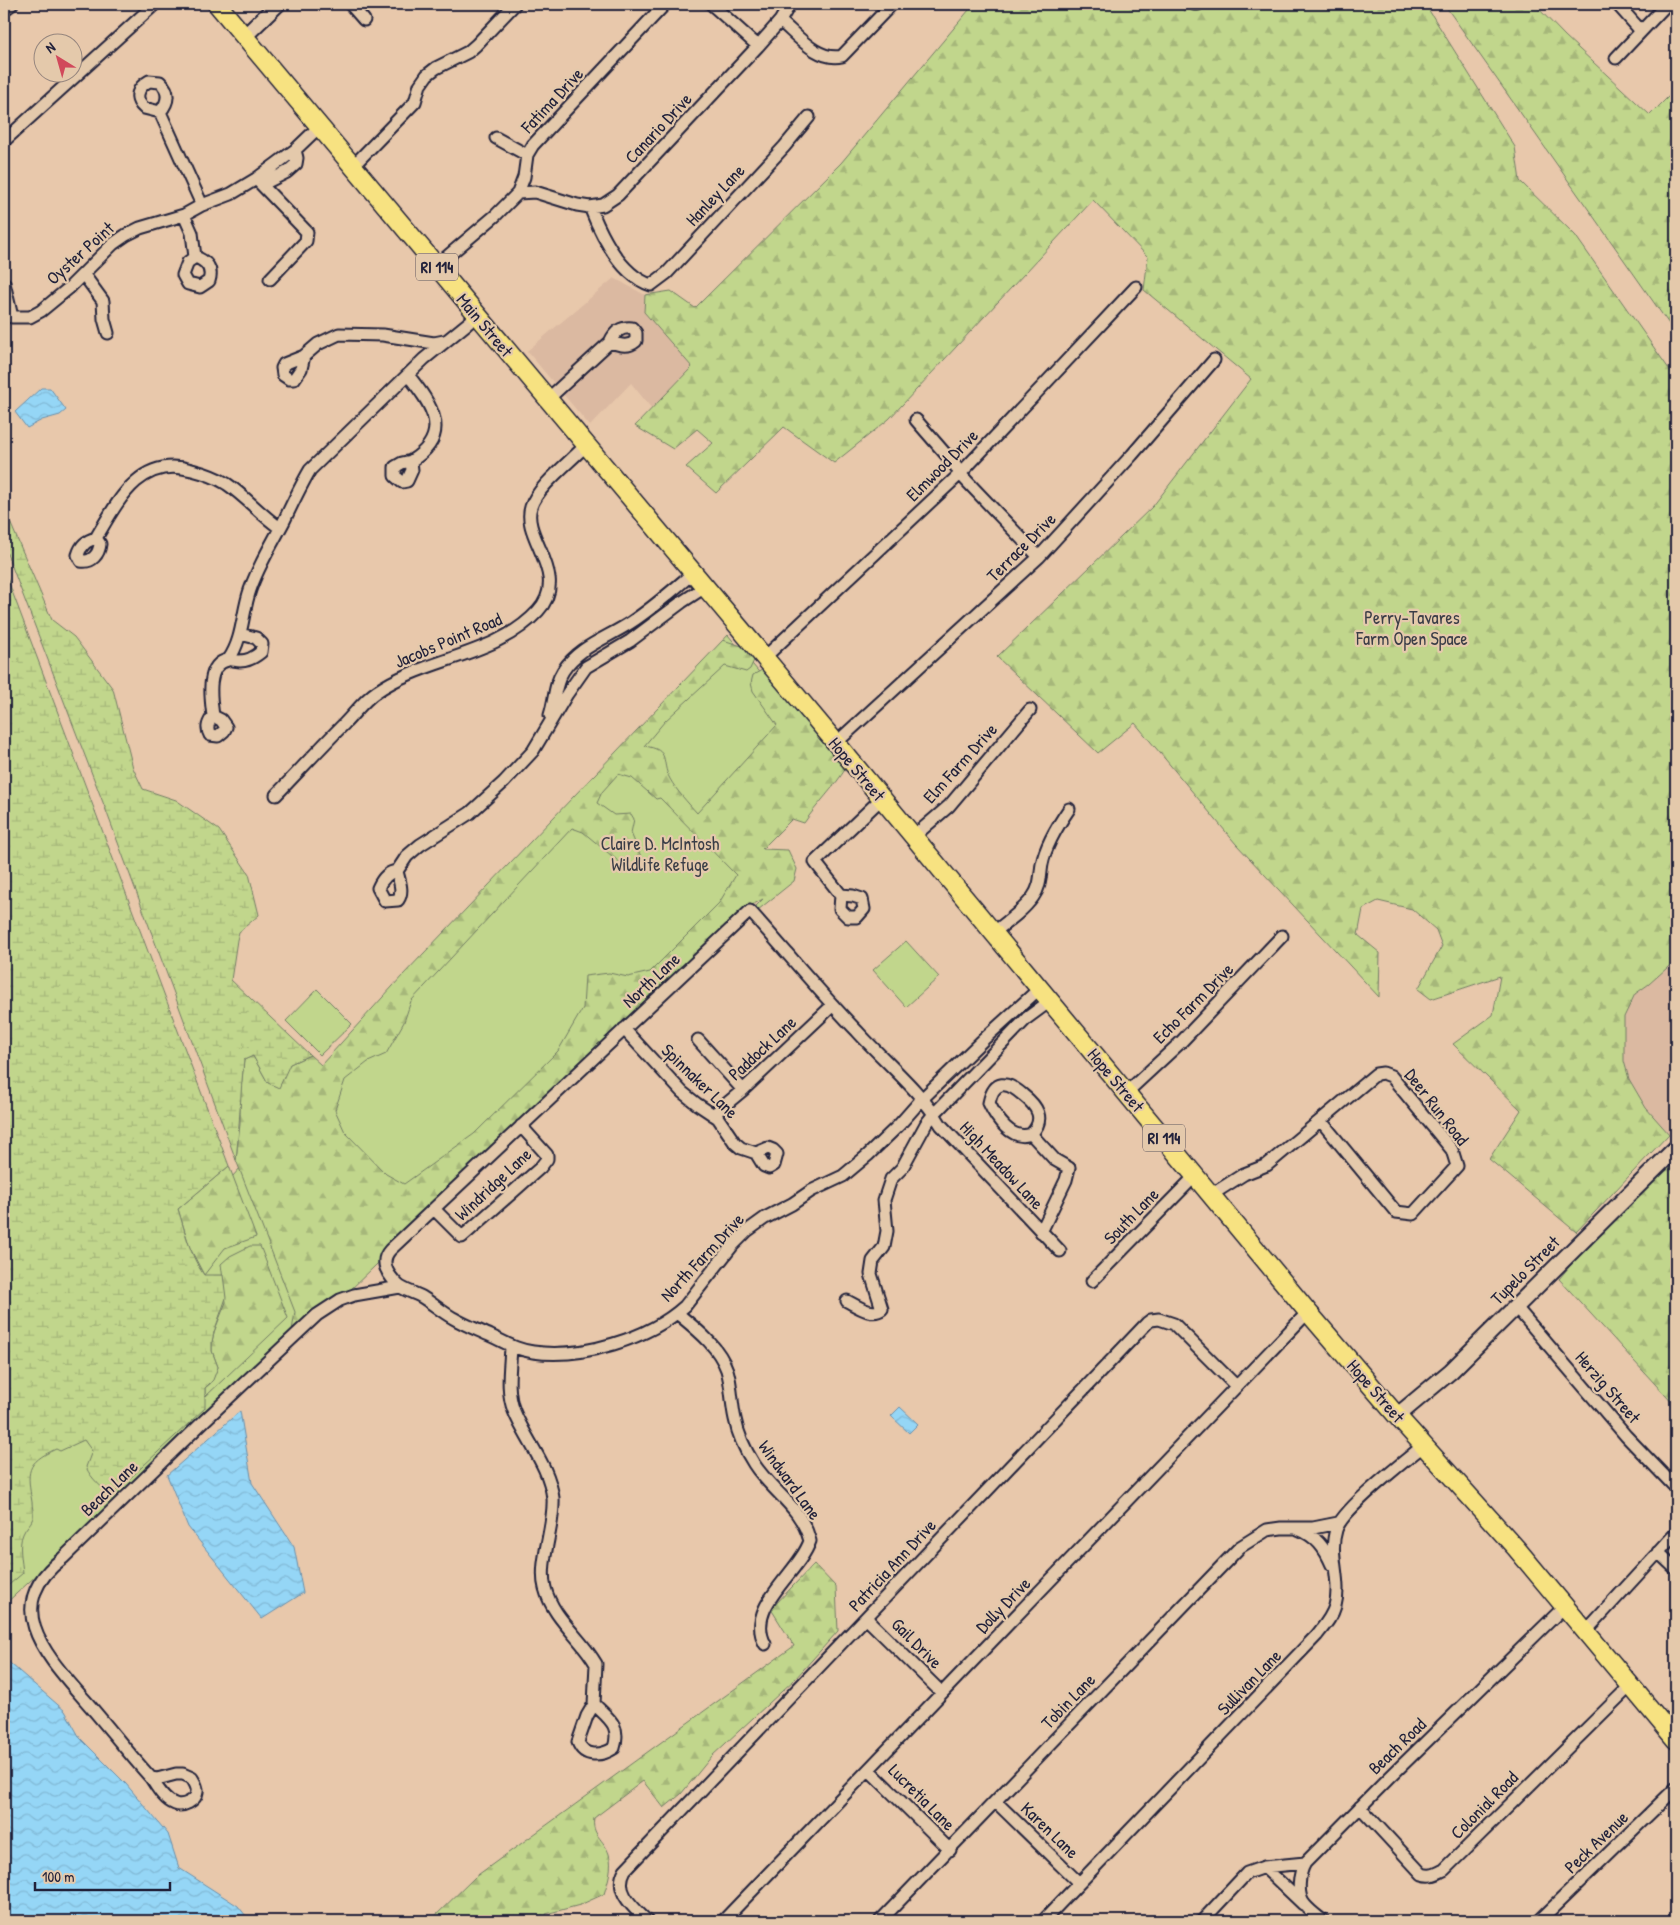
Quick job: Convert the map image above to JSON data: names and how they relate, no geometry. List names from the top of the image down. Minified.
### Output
{"streets":{"main road":["RI 114","Main Street","Hope Street","Tupelo Street"],"street":["Fatima Drive","Canario Drive","Hanley Lane","Oyster Point","Elmwood Drive","Terrace Drive","Jacobs Point Road","Elm Farm Drive","North Lane","Echo Farm Drive","Paddock Lane","Spinnaker Lane","Deer Run Road","High Meadow Lane","Windridge Lane","South Lane","North Farm Drive","Herzig Street","Windward Lane","Beach Lane","Patricia Ann Drive","Dolly Drive","Gail Drive","Sullivan Lane","Tobin Lane","Beach Road","Lucretia Lane","Colonial Road","Karen Lane","Peck Avenue"]},"crossings":[["Fatima Drive","Main Street"],["Canario Drive","Hanley Lane"],["Oyster Point","Main Street"],["Main Street","Jacobs Point Road"],["Main Street","Hope Street"],["Elmwood Drive","Hope Street"],["Terrace Drive","Hope Street"],["Elm Farm Drive","Hope Street"],["Hope Street","Echo Farm Drive"],["Hope Street","Deer Run Road"],["Hope Street","South Lane"],["Hope Street","North Farm Drive"],["Hope Street","Tupelo Street"],["Hope Street","Dolly Drive"],["Hope Street","Beach Road"],["Hope Street","Colonial Road"],["North Lane","Paddock Lane"],["North Lane","Spinnaker Lane"],["North Lane","High Meadow Lane"],["North Lane","Windridge Lane"],["North Lane","North Farm Drive"],["Paddock Lane","Spinnaker Lane"],["High Meadow Lane","North Farm Drive"],["North Farm Drive","Windward Lane"],["North Farm Drive","Beach Lane"],["Tupelo Street","Herzig Street"],["Patricia Ann Drive","Dolly Drive"],["Patricia Ann Drive","Gail Drive"],["Dolly Drive","Gail Drive"],["Dolly Drive","Lucretia Lane"],["Sullivan Lane","Tobin Lane"],["Sullivan Lane","Karen Lane"],["Tobin Lane","Lucretia Lane"],["Tobin Lane","Karen Lane"],["Beach Road","Colonial Road"]],"parks":["Perry-Tavares Farm Open Space","Claire D. McIntosh Wildlife Refuge"],"scale_bar":"100 m","north":"top left"}
